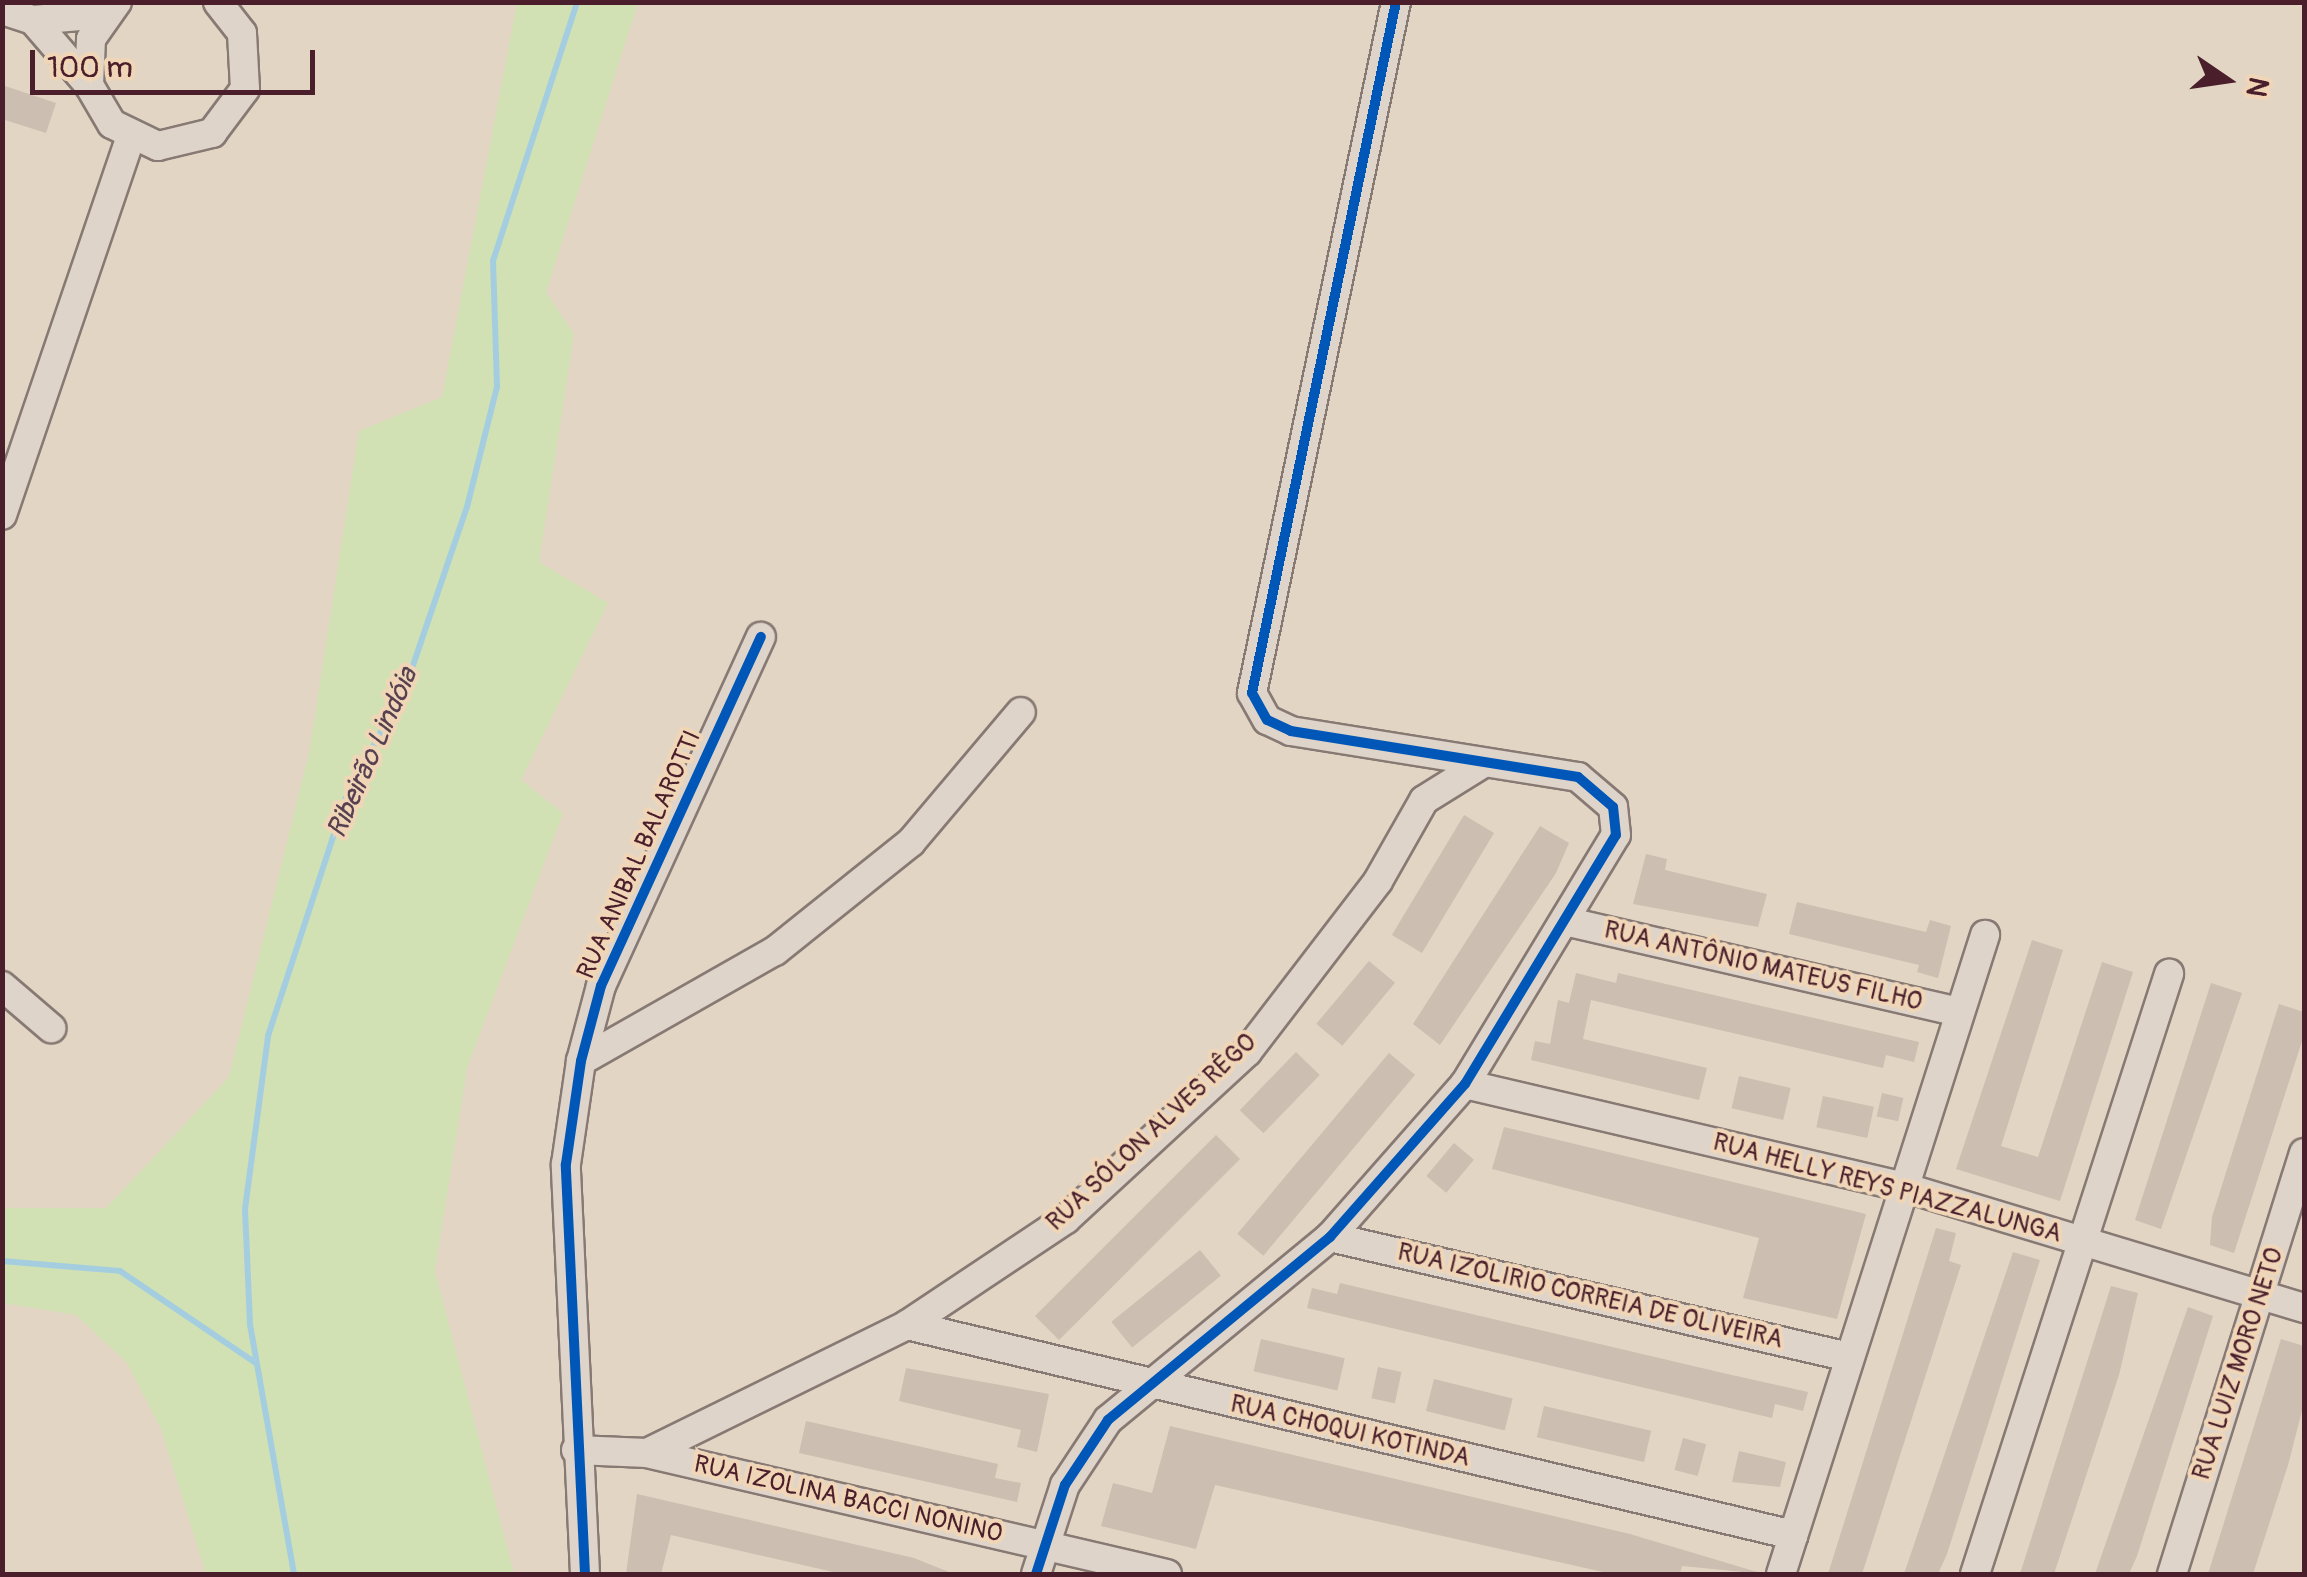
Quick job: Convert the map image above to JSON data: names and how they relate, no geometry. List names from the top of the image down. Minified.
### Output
{"streets":{"street":["RUA ANIBAL BALAROTTI","RUA ANTÔNIO MATEUS FILHO","RUA SÓLON ALVES RÊGO","RUA HELLY REYS PIAZZALUNGA","RUA IZOLIRIO CORREIA DE OLIVEIRA","RUA LUIZ MORO NETO","RUA CHOQUI KOTINDA","RUA IZOLINA BACCI NONINO"]},"crossings":[["RUA ANIBAL BALAROTTI","RUA SÓLON ALVES RÊGO"],["RUA SÓLON ALVES RÊGO","RUA CHOQUI KOTINDA"],["RUA SÓLON ALVES RÊGO","RUA IZOLINA BACCI NONINO"],["RUA HELLY REYS PIAZZALUNGA","RUA LUIZ MORO NETO"]],"water":["Ribeirão Lindóia"],"scale_bar":"100 m","north":"right"}
